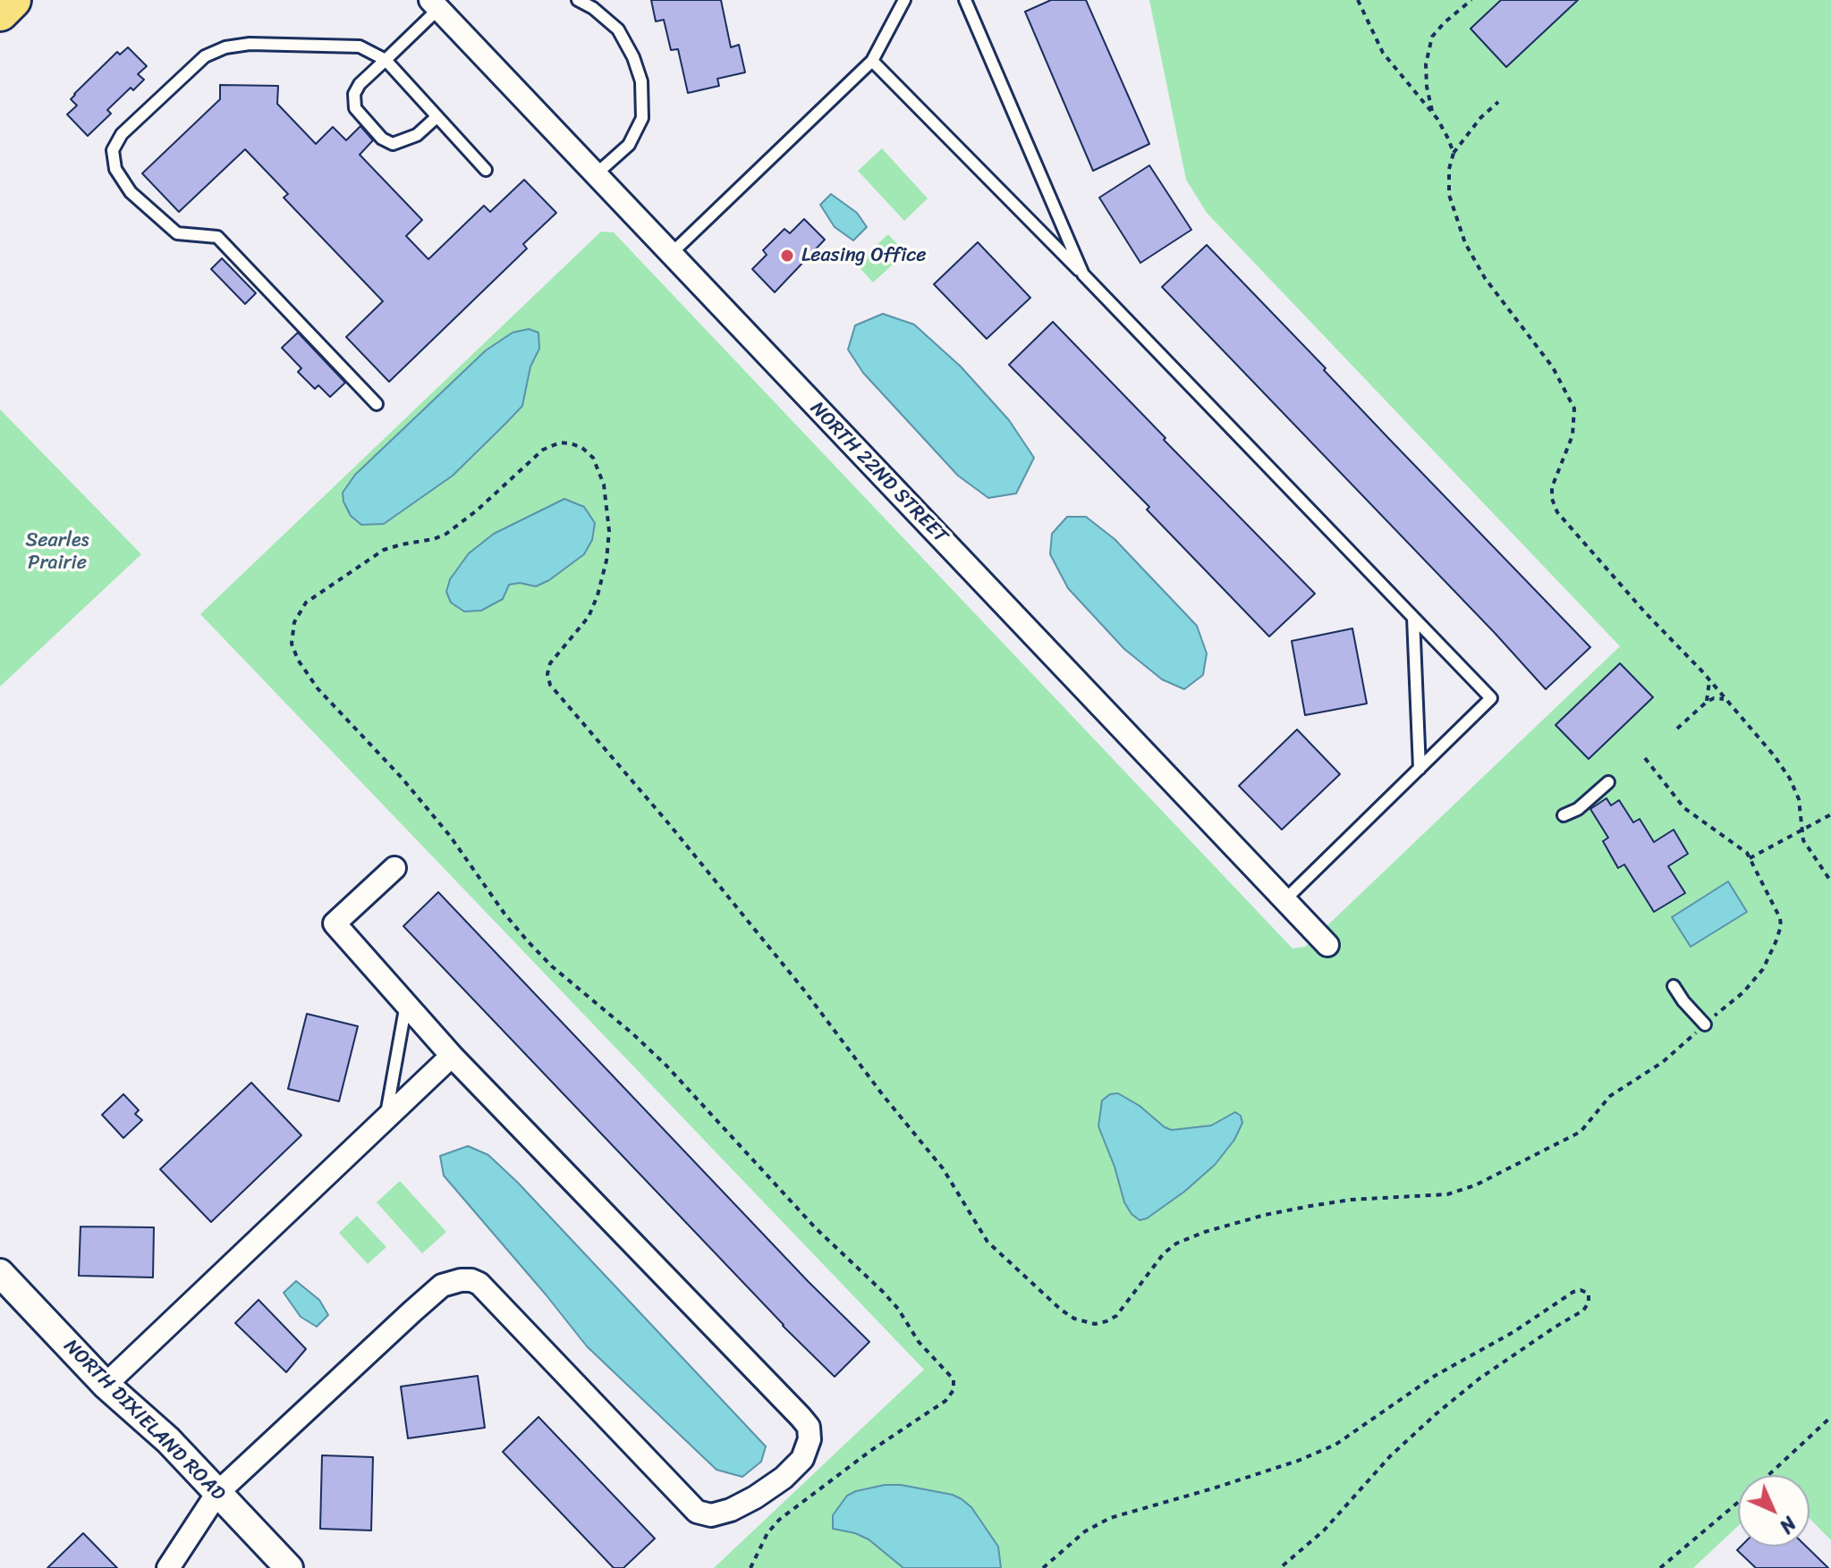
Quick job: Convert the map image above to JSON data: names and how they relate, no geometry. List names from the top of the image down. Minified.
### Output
{"streets":{"street":["NORTH 22ND STREET","NORTH DIXIELAND ROAD"]},"parks":["Searles Prairie"],"places":["Leasing Office"],"north":"bottom right"}
